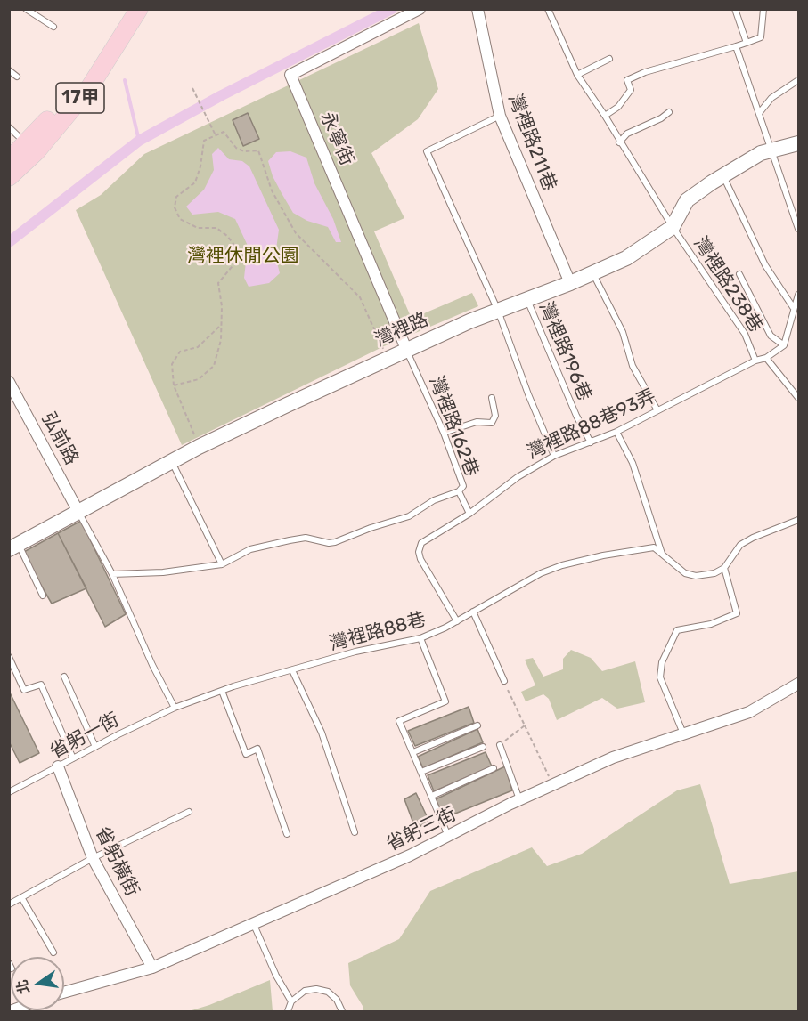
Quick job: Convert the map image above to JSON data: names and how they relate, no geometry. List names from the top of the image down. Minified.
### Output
{"streets":{"main road":["17甲"],"street":["永寧街","灣裡路211巷","灣裡路","弘前路","省躬三街","省躬橫街"],"lane":["灣裡路238巷","灣裡路196巷","灣裡路88巷93弄","灣裡路162巷","灣裡路88巷","省躬一街"]},"crossings":[["永寧街","灣裡路"],["永寧街","灣裡路162巷"],["灣裡路211巷","灣裡路"],["灣裡路238巷","灣裡路"],["灣裡路238巷","灣裡路88巷93弄"],["灣裡路","灣裡路196巷"],["灣裡路","灣裡路162巷"],["灣裡路","弘前路"],["灣裡路196巷","灣裡路88巷93弄"],["灣裡路88巷93弄","灣裡路162巷"],["灣裡路88巷93弄","灣裡路88巷"],["灣裡路88巷","省躬一街"],["省躬一街","省躬橫街"],["省躬三街","省躬橫街"]],"parks":["灣裡休閒公園"],"north":"left"}
